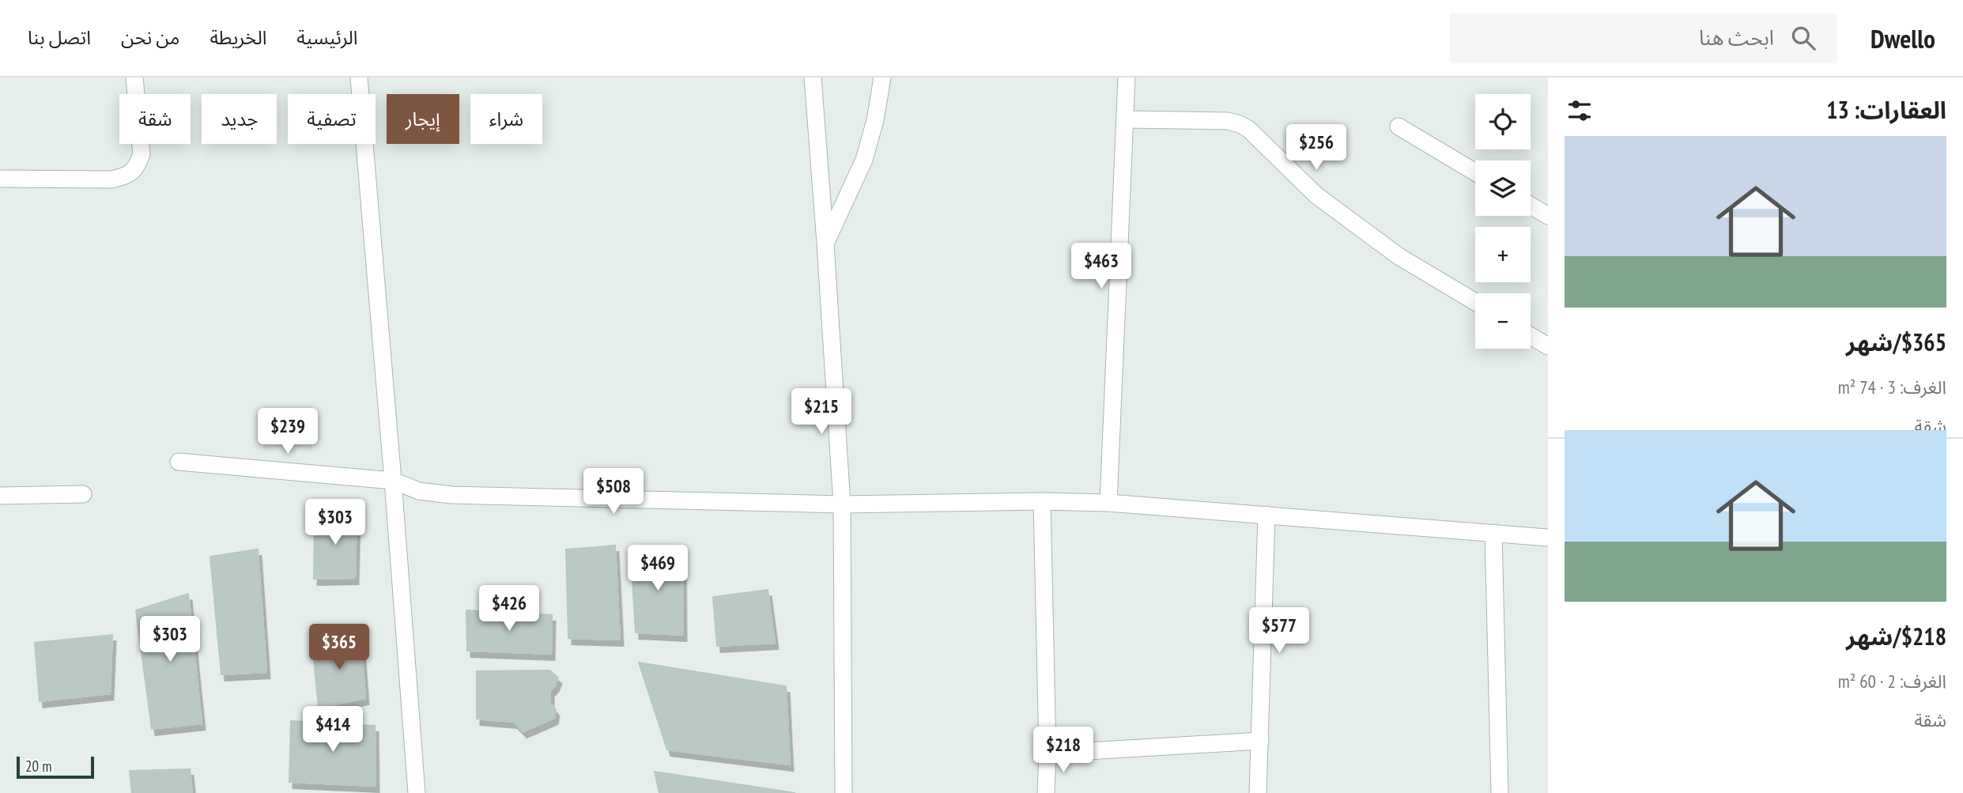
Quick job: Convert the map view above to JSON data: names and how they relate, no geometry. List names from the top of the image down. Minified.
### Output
{"scale_bar":"20 m","page":{"header":"Dwello","search":"ابحث هنا","nav":["الرئيسية","الخريطة","من نحن","اتصل بنا"],"heading":"العقارات: 13","map_buttons":["+","−"],"chip":["شراء","إيجار","تصفية","جديد","شقة"],"price":["$256","$463","$215","$239","$508","$303","$469","$426","$577","$303","$365","$414","$218"],"list":[{"name":"$365/شهر","note":"الغرف: 3 · 74 m² · شقة"},{"name":"$218/شهر","note":"الغرف: 2 · 60 m² · شقة"}],"scale":"20 m"}}
